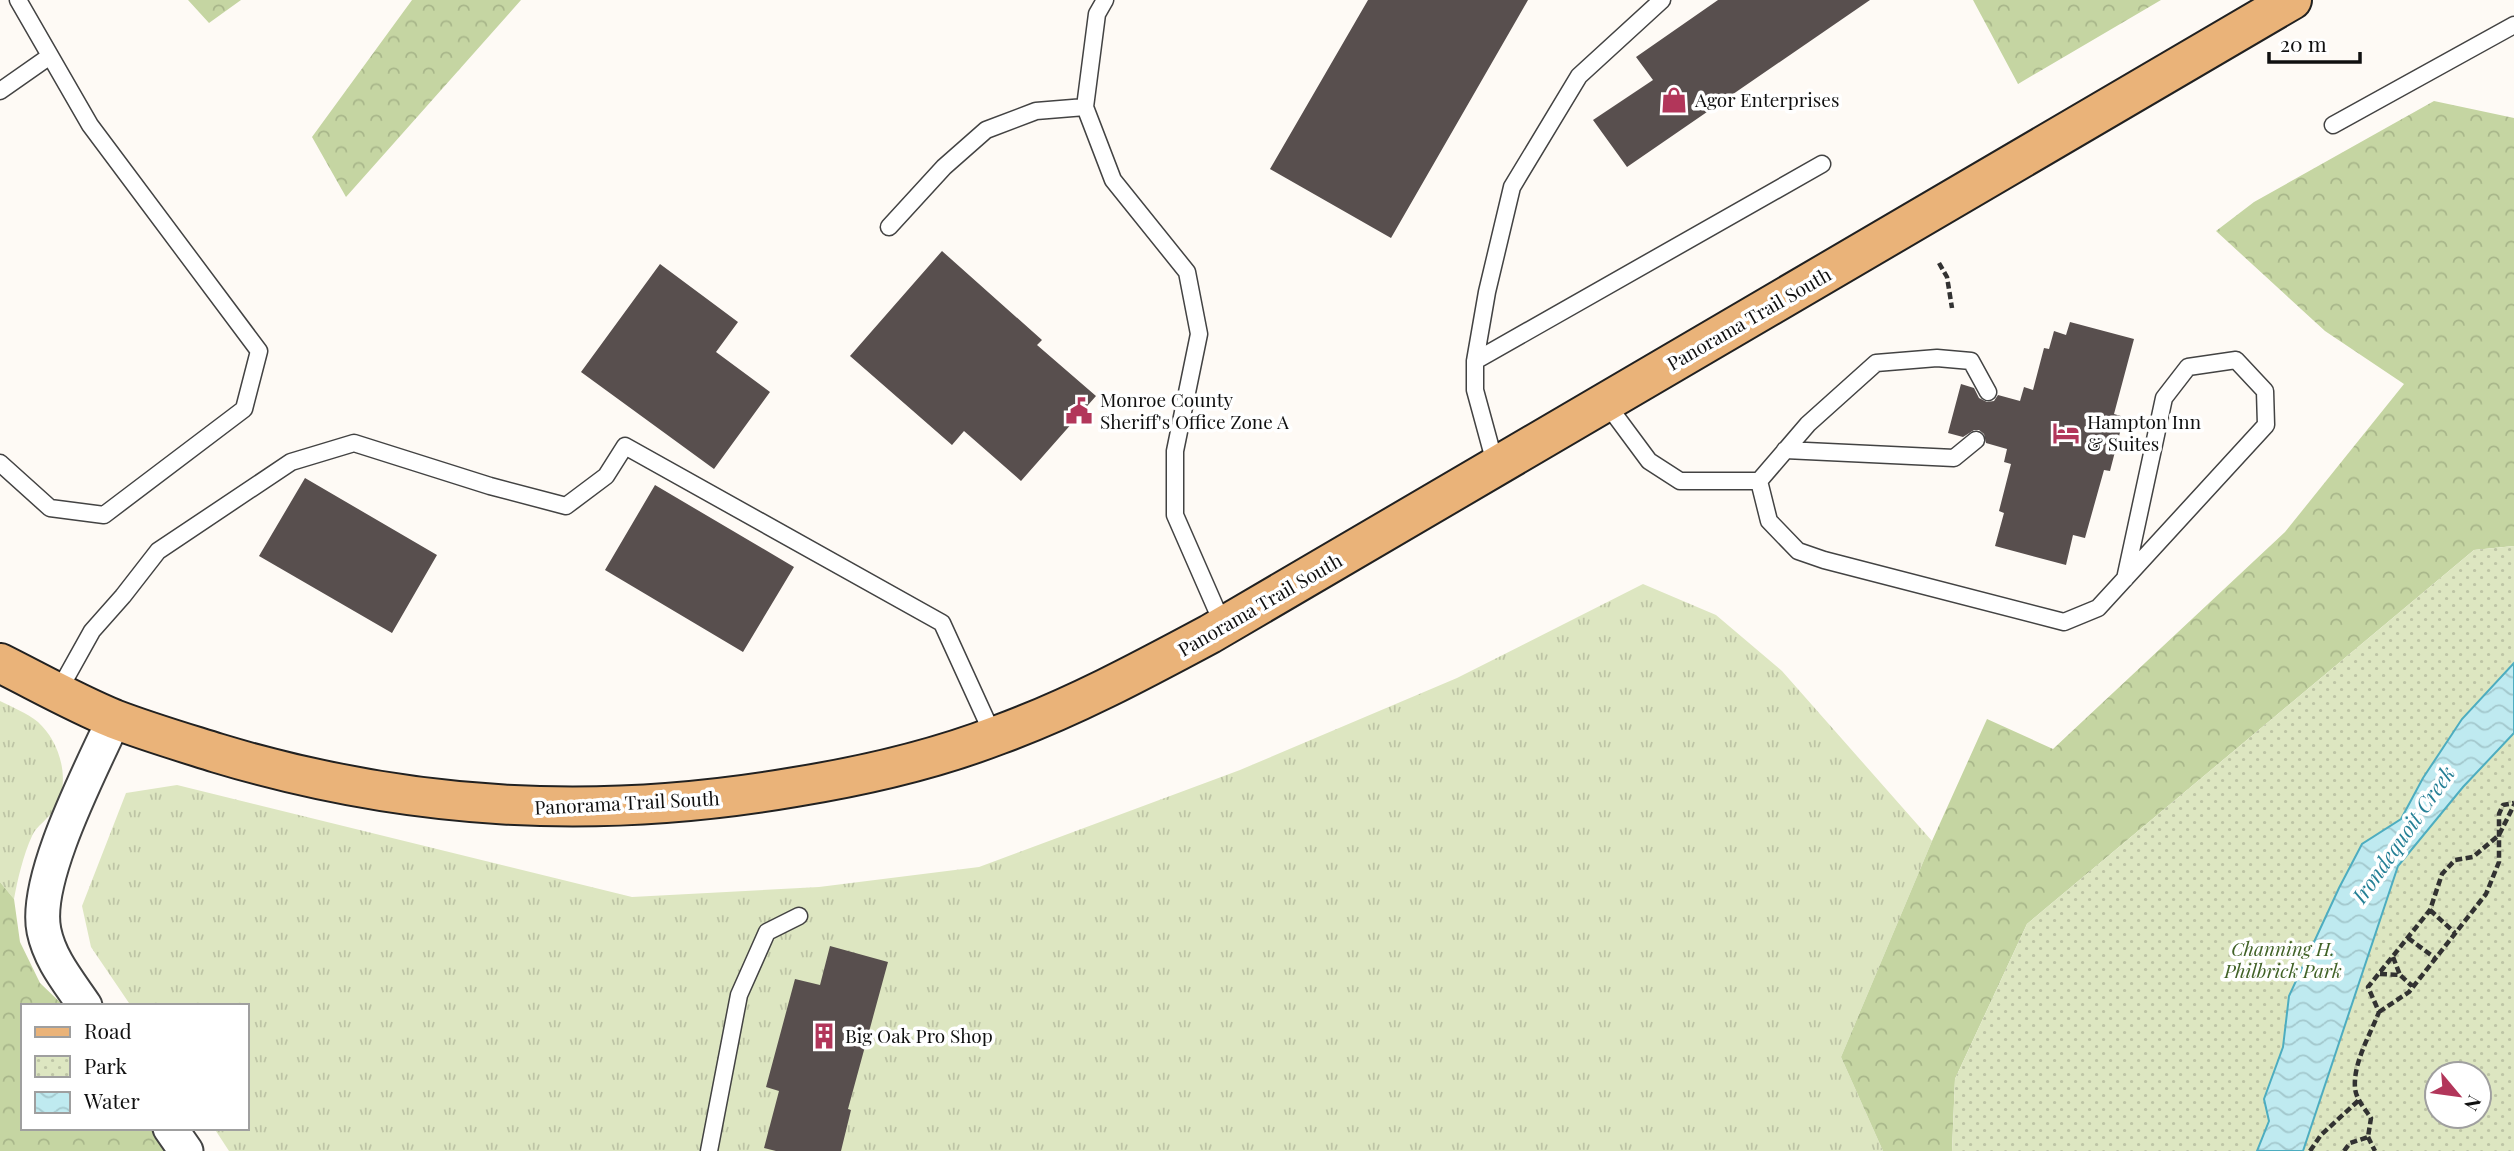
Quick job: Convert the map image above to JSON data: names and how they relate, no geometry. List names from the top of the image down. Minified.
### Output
{"streets":{"main road":["Panorama Trail South"]},"water":["Irondequoit Creek"],"parks":["Channing H. Philbrick Park"],"places":{"shop":["Agor Enterprises"],"public building":["Monroe County Sheriff's Office Zone A"],"hotel":["Hampton Inn & Suites"],"building":["Big Oak Pro Shop"]},"legend":["Road","Park","Water"],"scale_bar":"20 m","north":"bottom right"}
